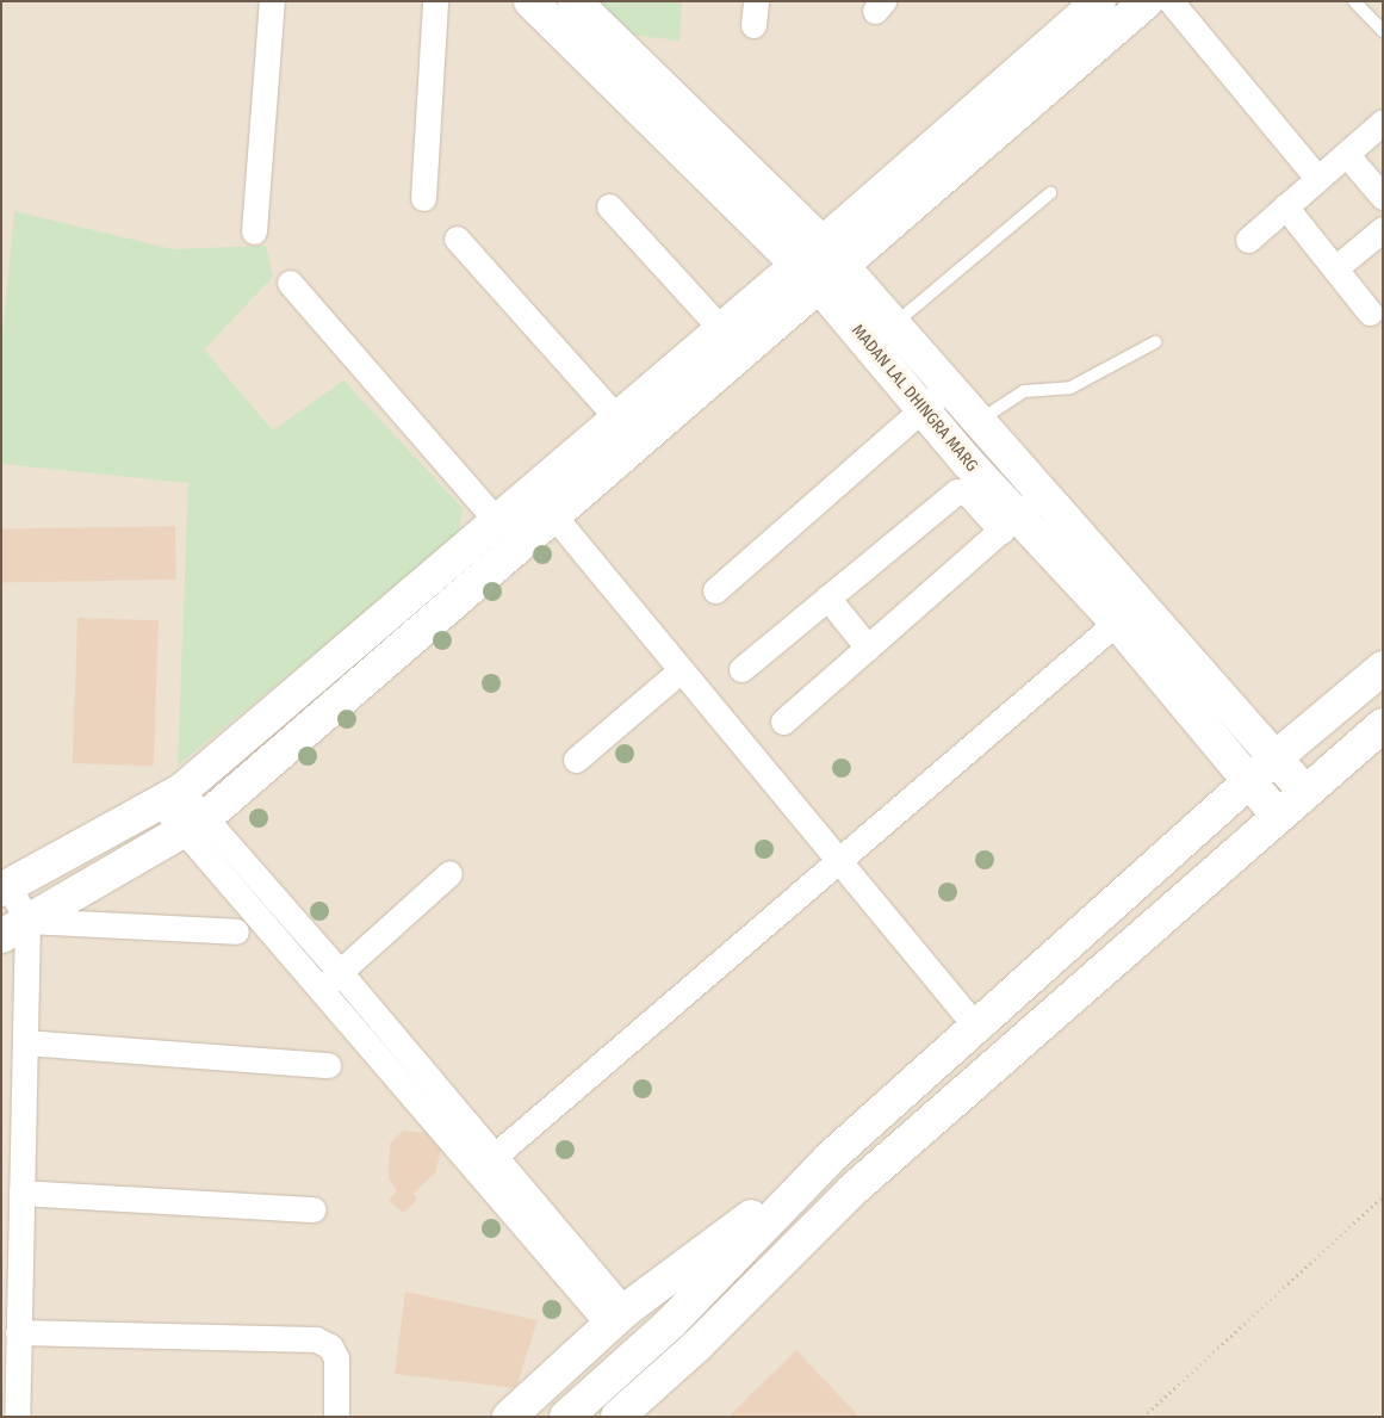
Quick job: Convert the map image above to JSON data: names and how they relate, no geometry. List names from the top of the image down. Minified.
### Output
{"streets":{"street":["MADAN LAL DHINGRA MARG"]}}
